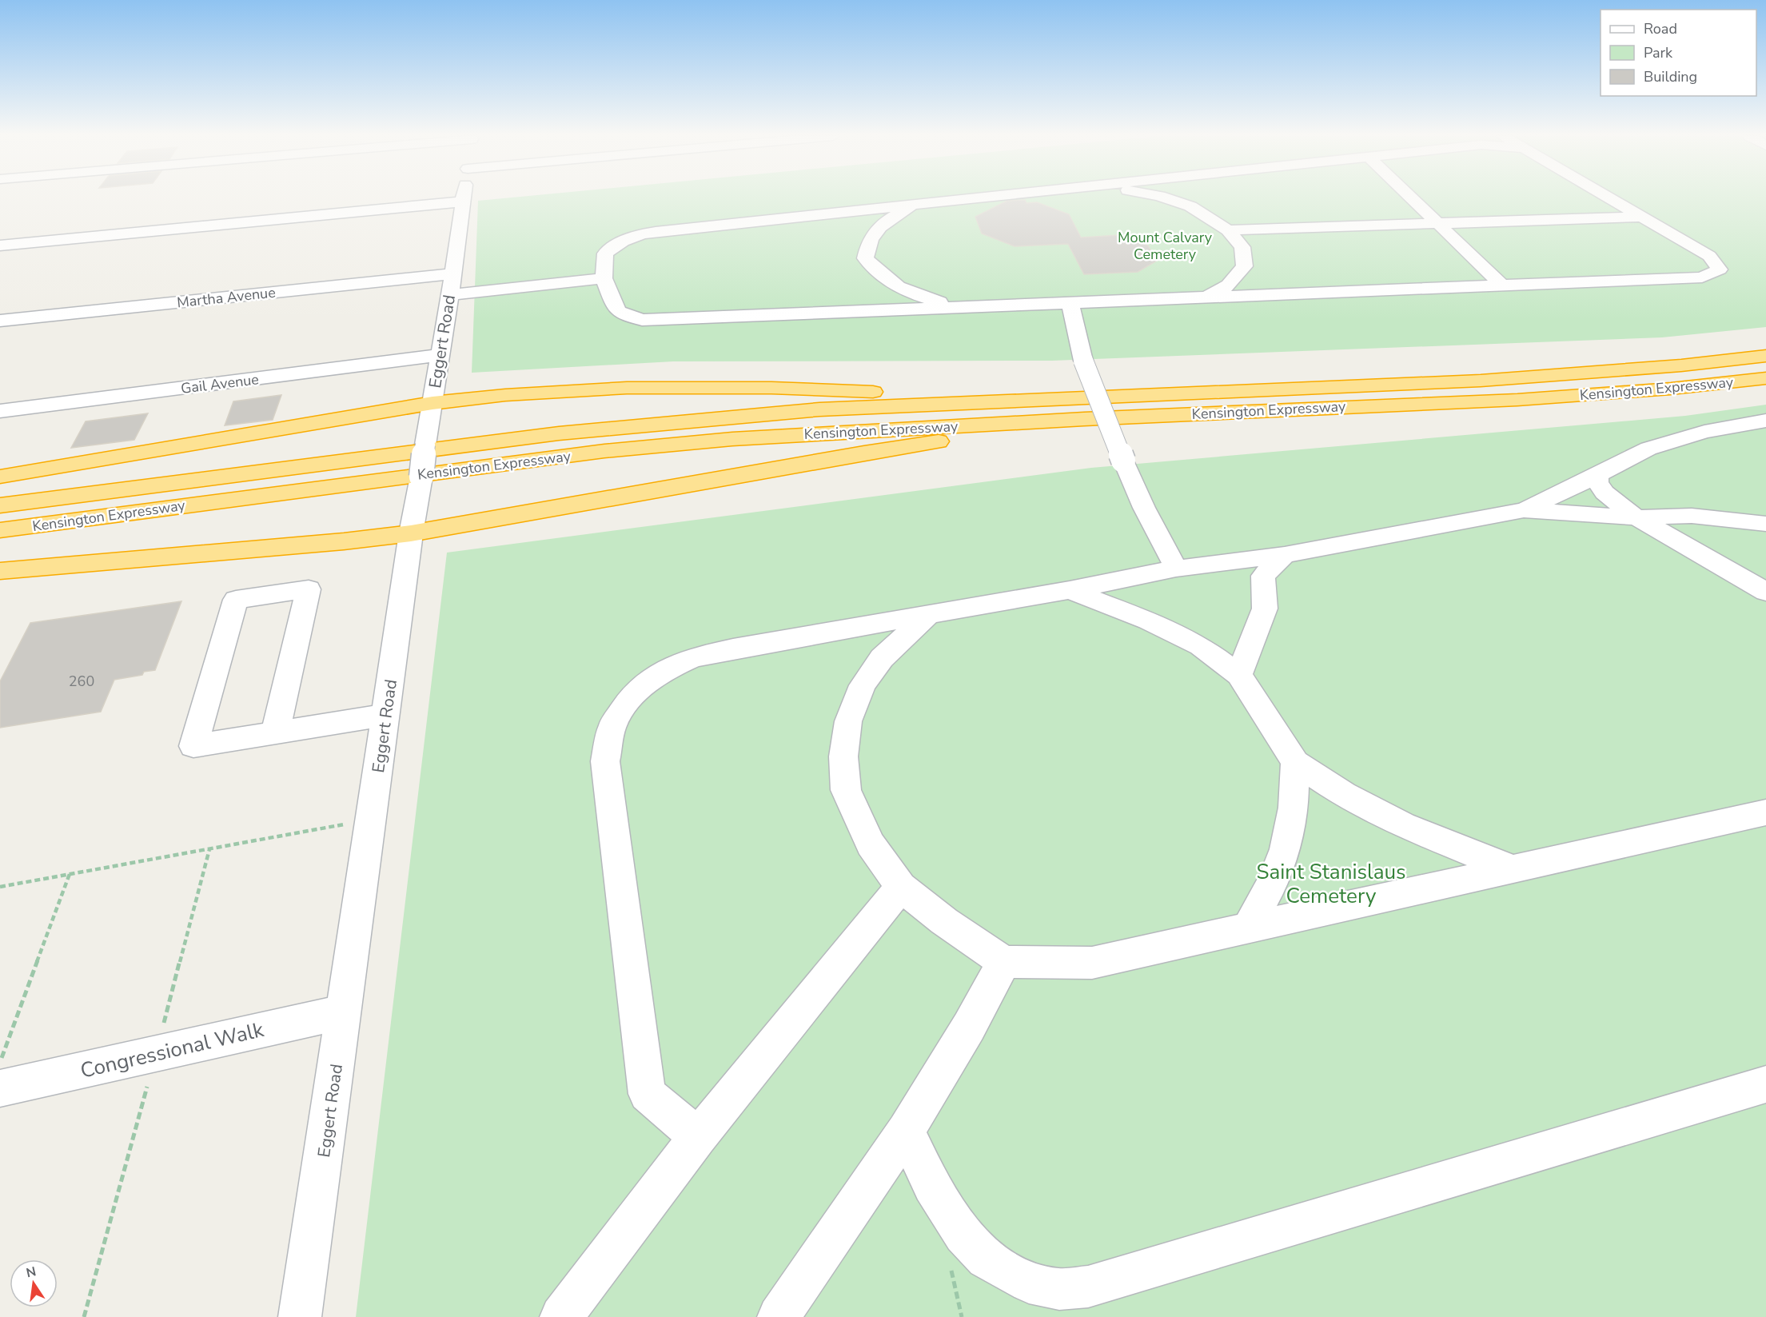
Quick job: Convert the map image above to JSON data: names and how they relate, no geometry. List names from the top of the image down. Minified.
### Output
{"streets":{"highway":["Kensington Expressway"],"street":["Martha Avenue","Eggert Road","Gail Avenue","Congressional Walk"]},"crossings":[["Martha Avenue","Eggert Road"],["Eggert Road","Gail Avenue"],["Eggert Road","Congressional Walk"]],"parks":["Mount Calvary Cemetery","Saint Stanislaus Cemetery"],"house_numbers":["260"],"legend":["Road","Park","Building"],"north":"top"}
